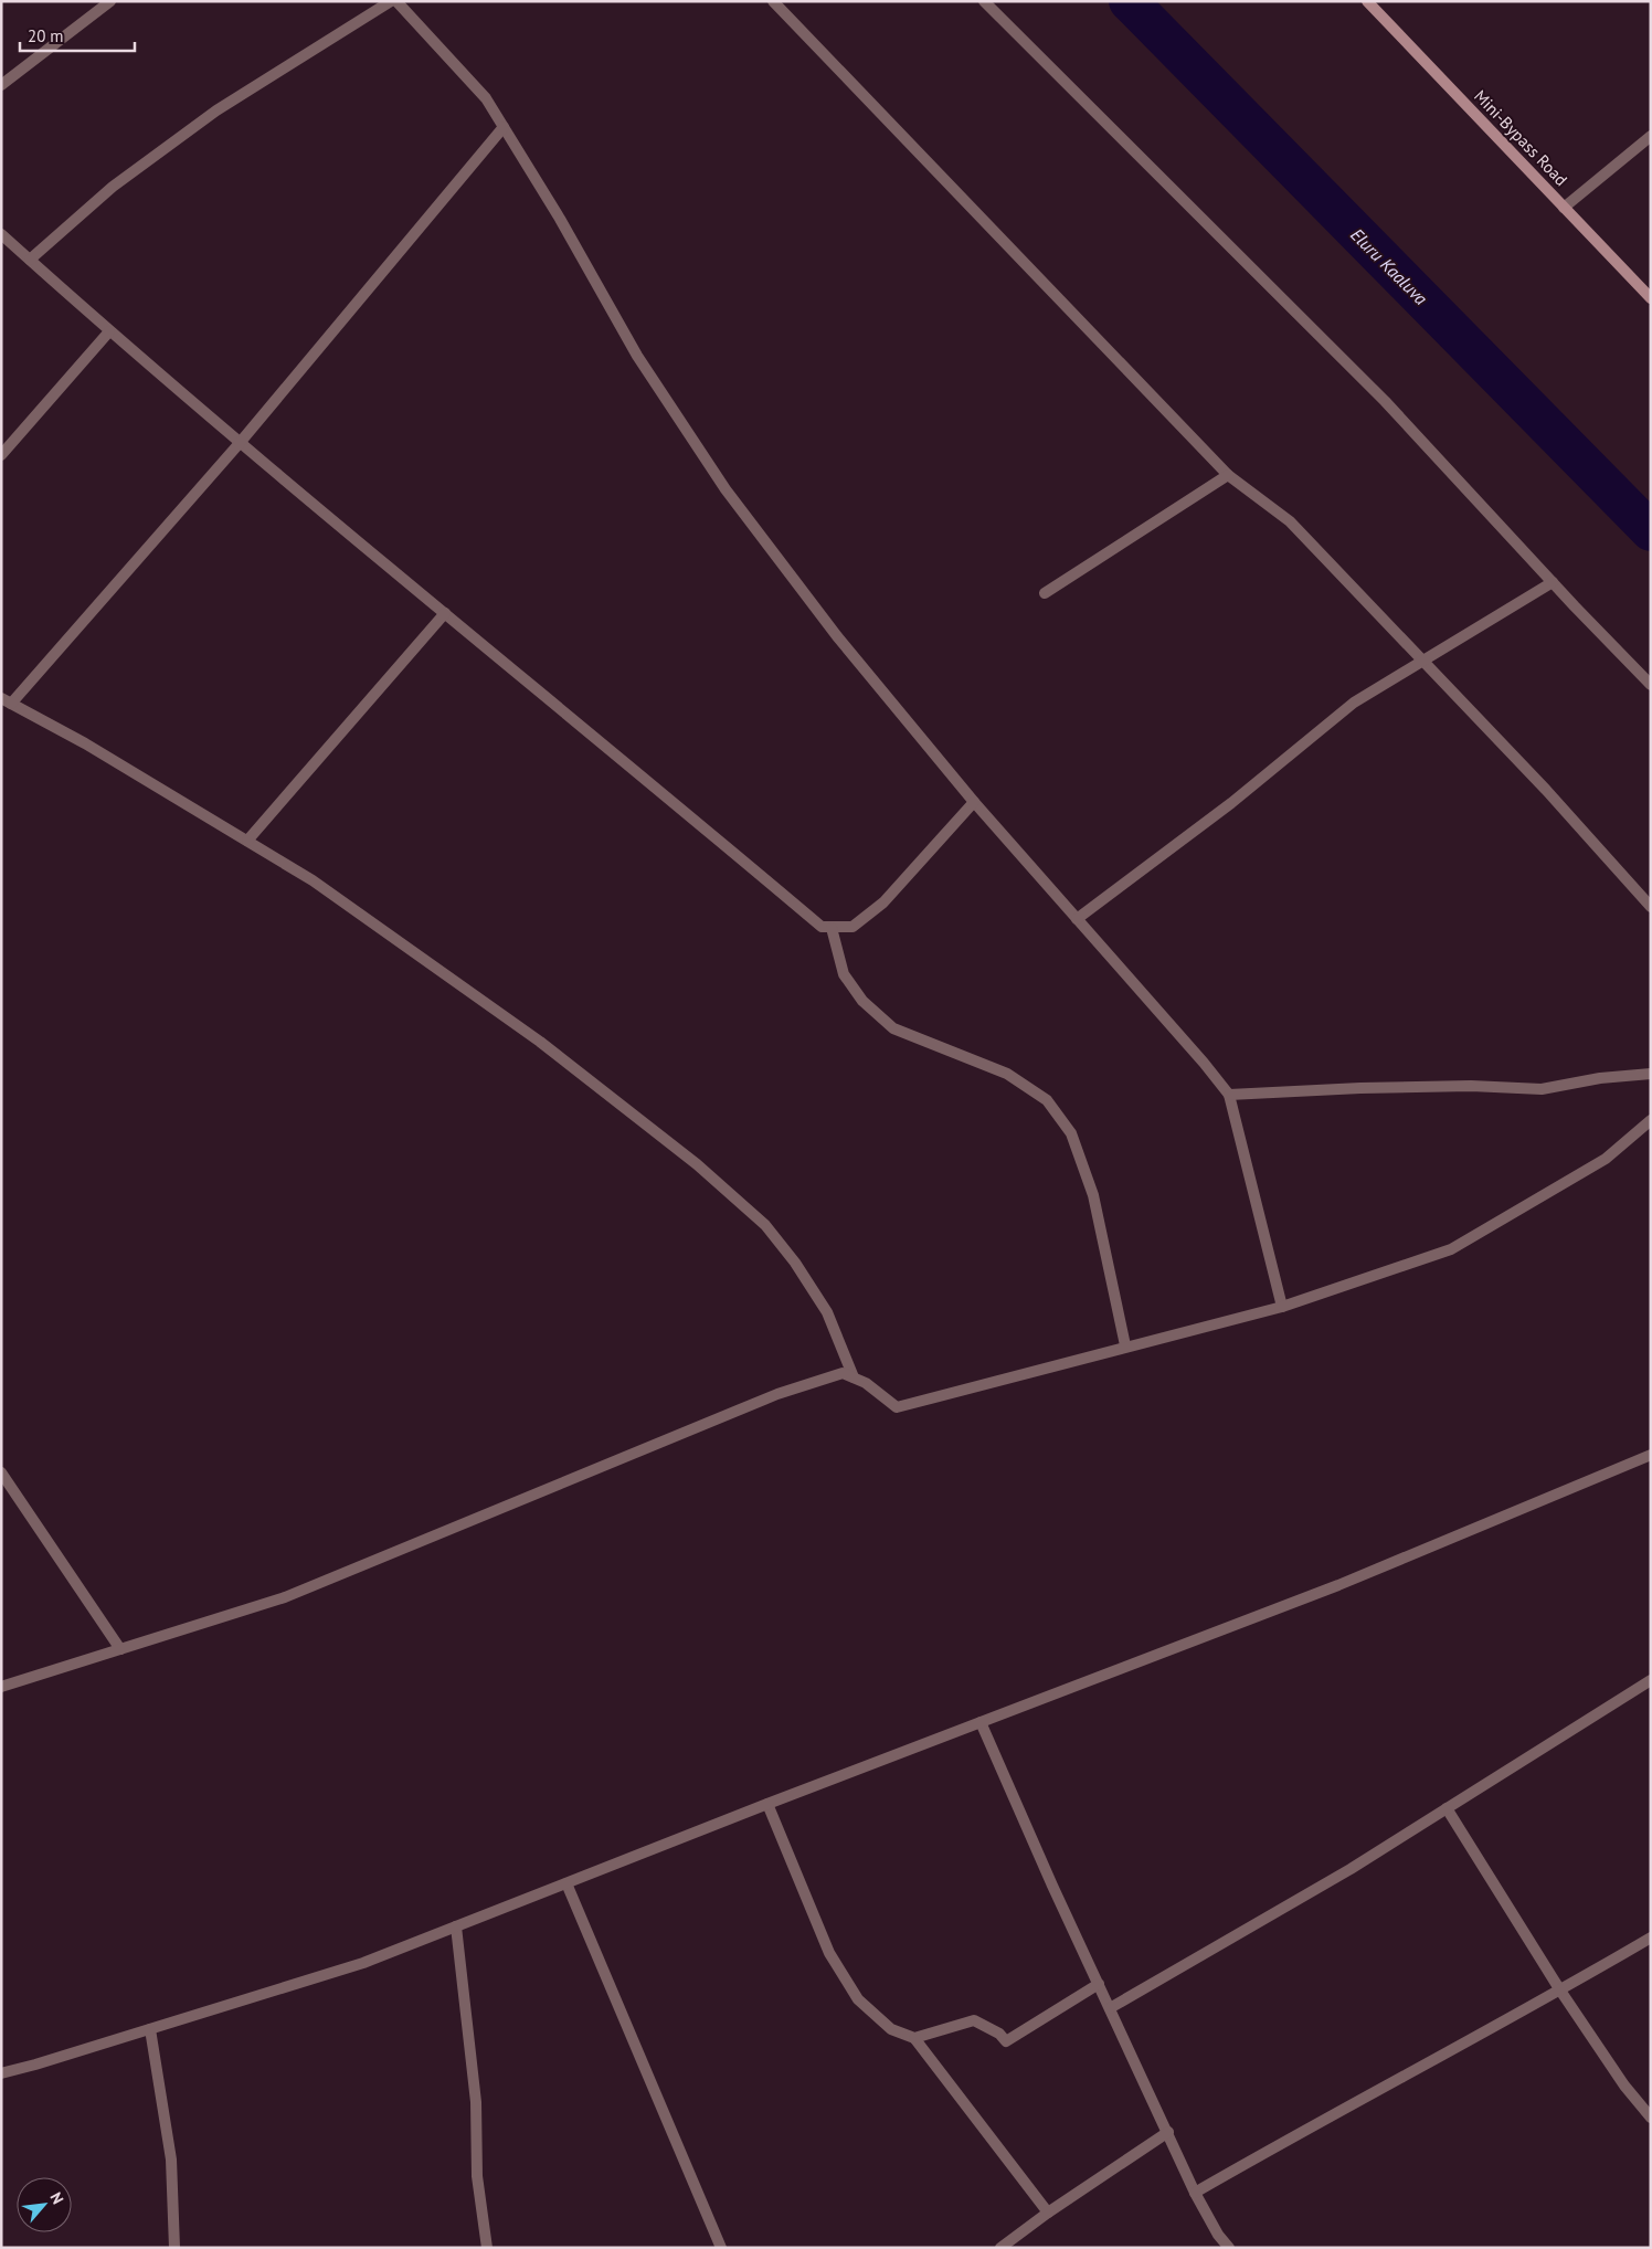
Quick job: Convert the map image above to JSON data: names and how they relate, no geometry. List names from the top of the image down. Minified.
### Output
{"streets":{"main road":["Mini-Bypass Road"]},"water":["Eluru Kaaluva"],"scale_bar":"20 m","north":"top right"}
